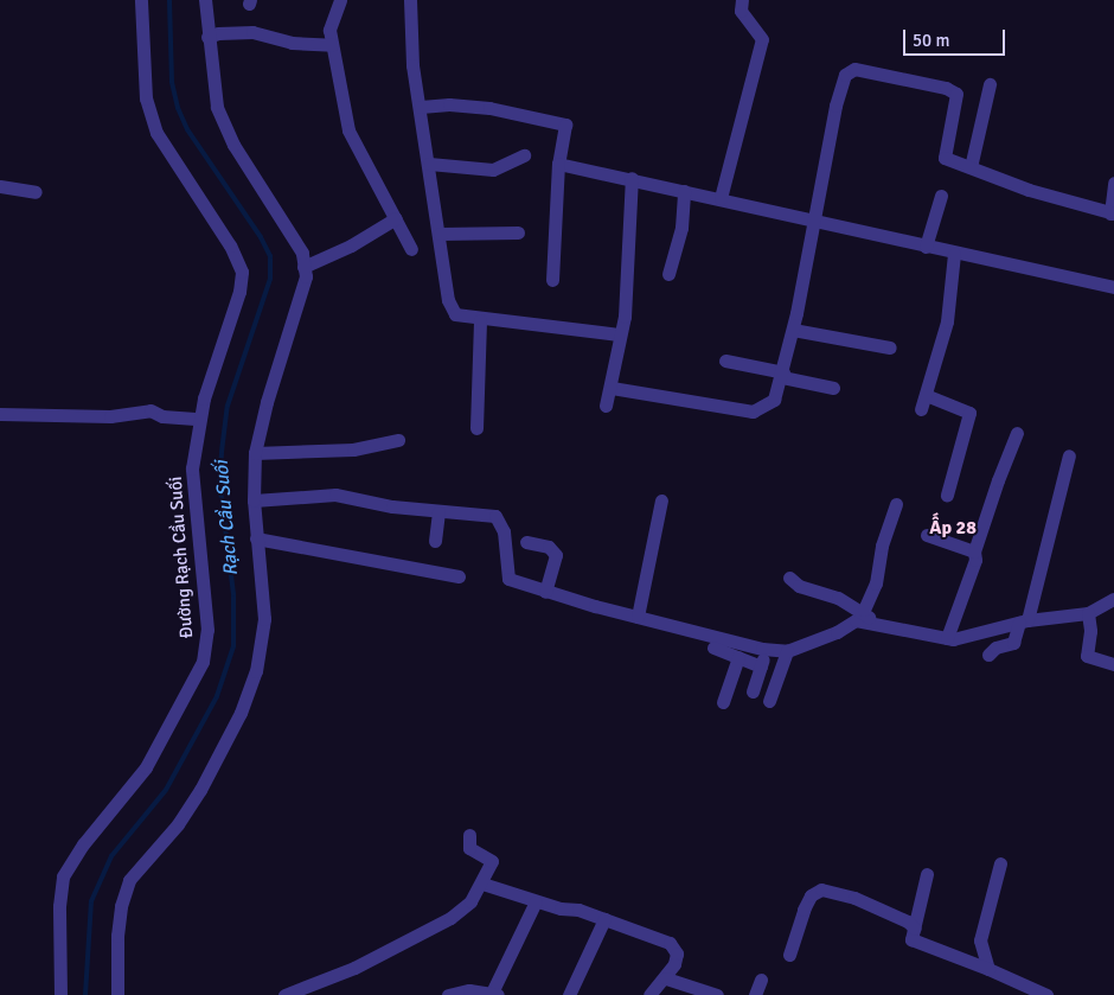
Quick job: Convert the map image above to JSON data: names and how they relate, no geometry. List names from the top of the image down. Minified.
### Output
{"streets":{"street":["Đường Rạch Cầu Suối"]},"districts":["Ấp 28"],"water":["Rạch Cầu Suối"],"scale_bar":"50 m"}
